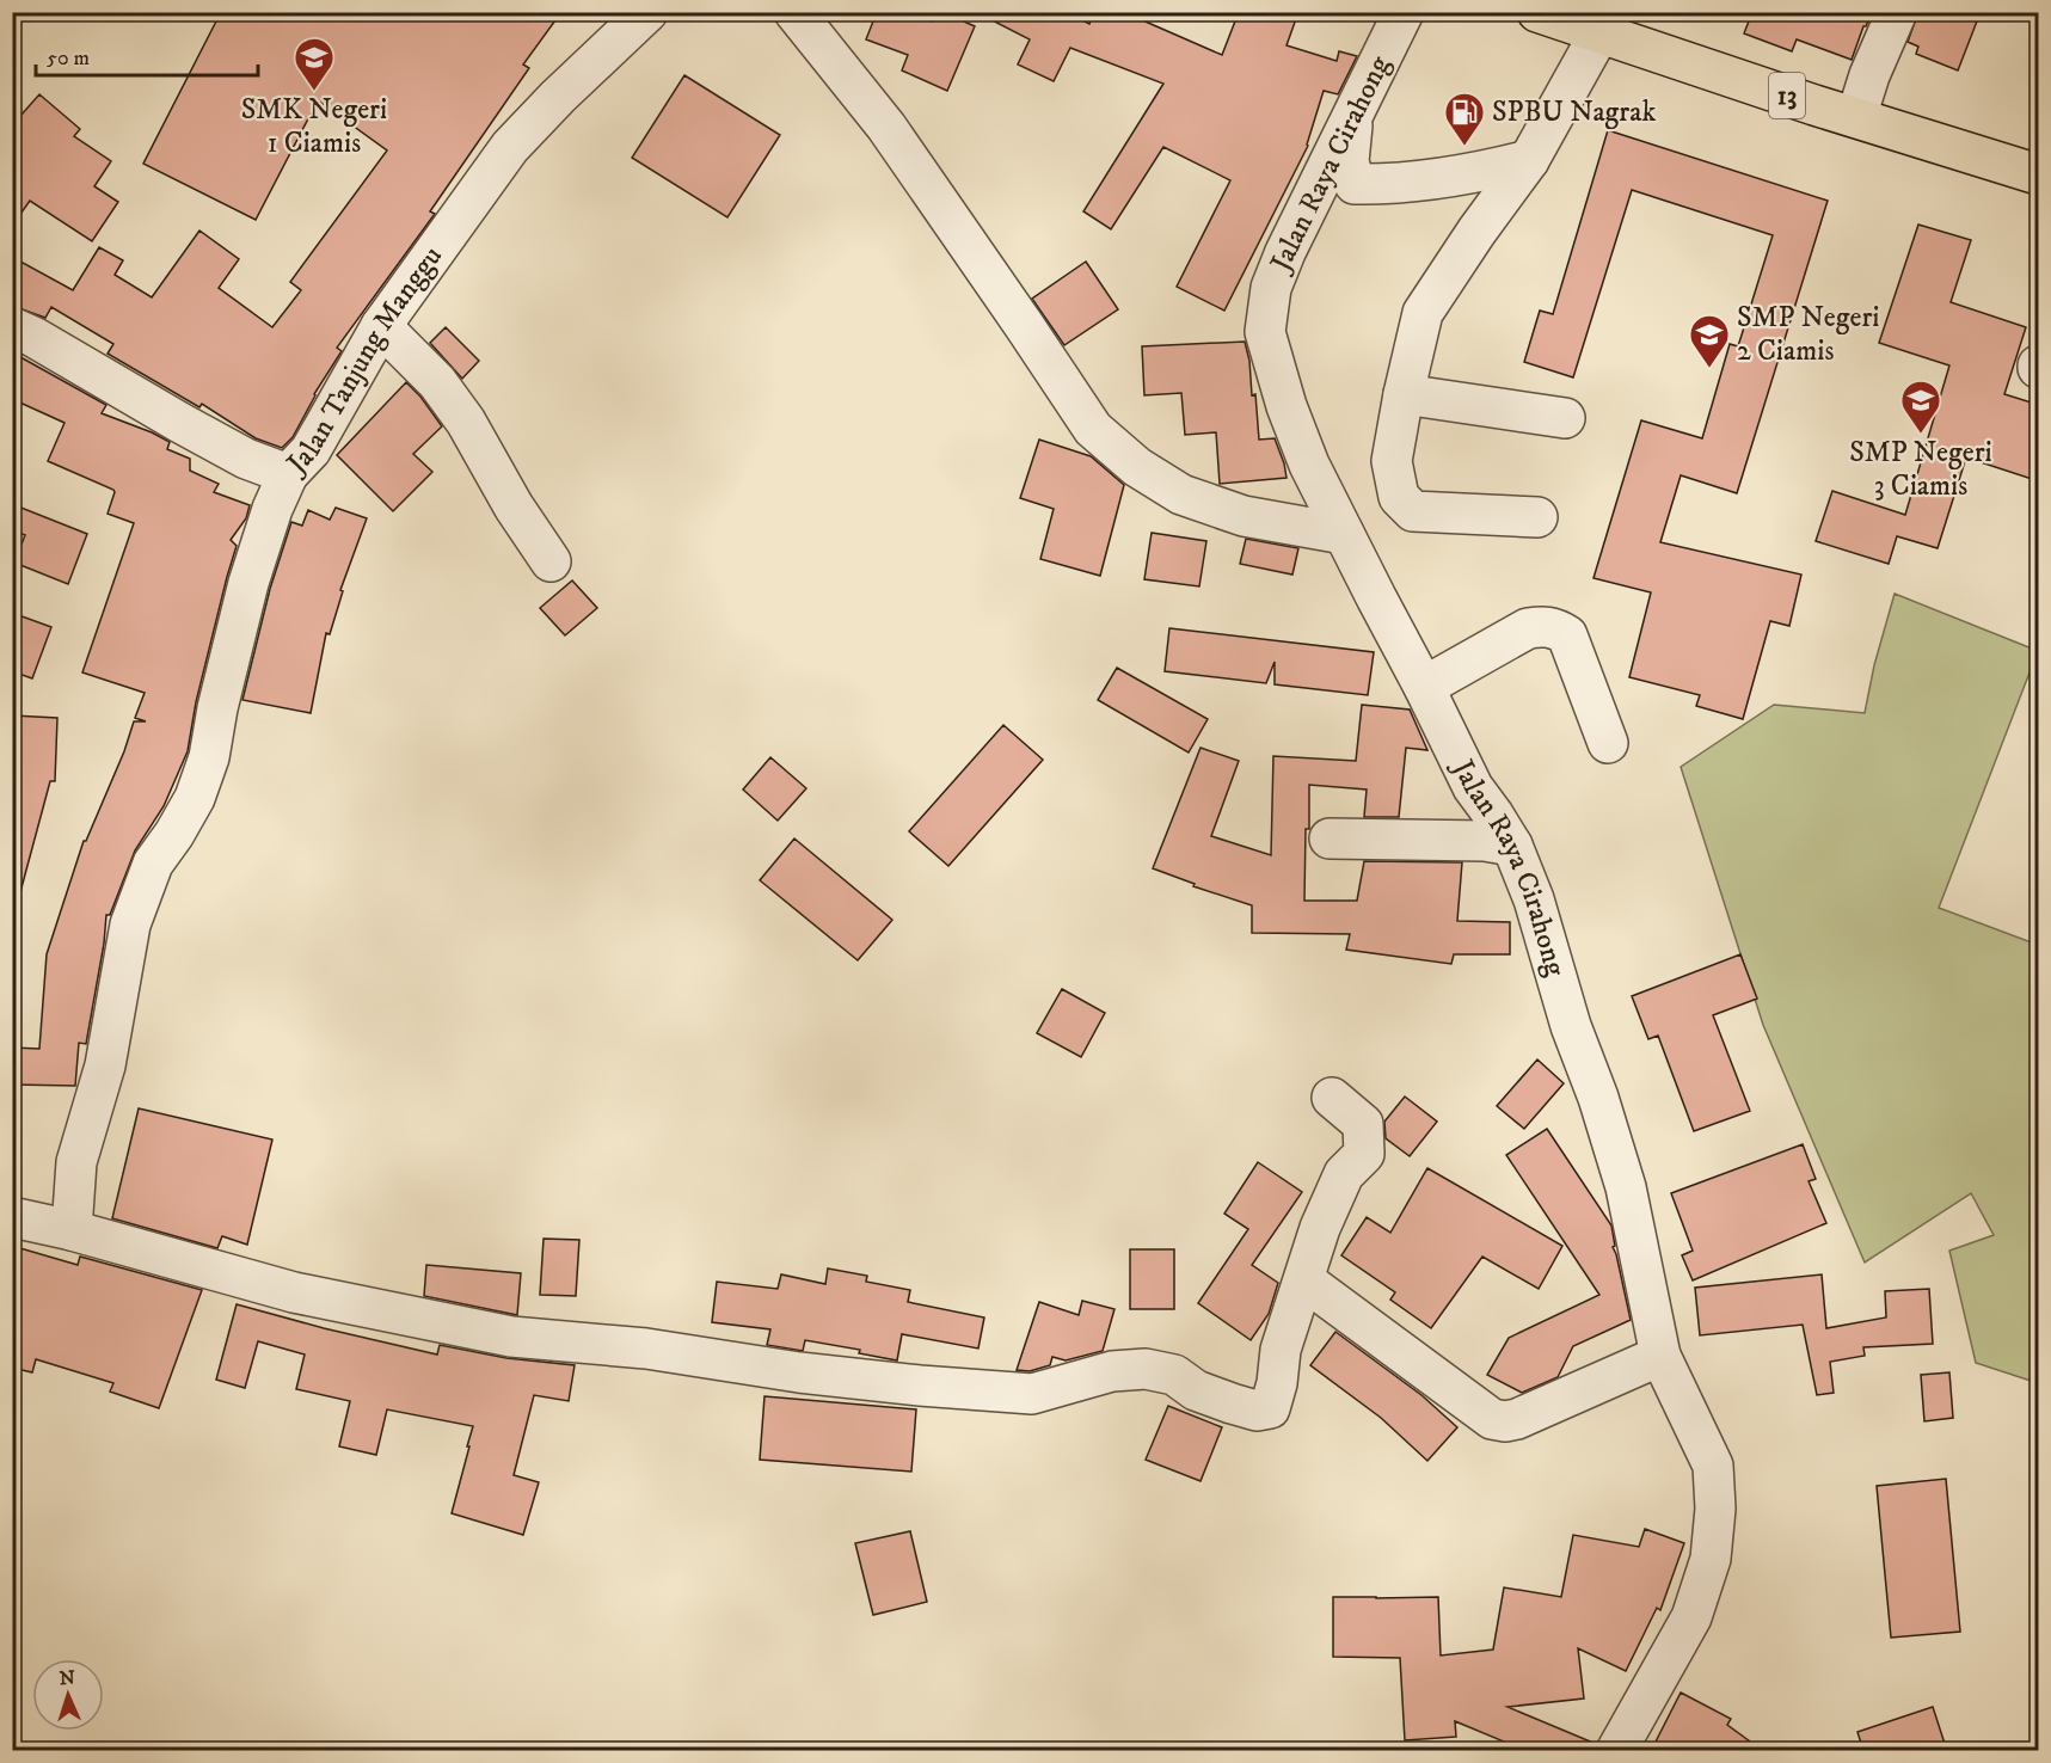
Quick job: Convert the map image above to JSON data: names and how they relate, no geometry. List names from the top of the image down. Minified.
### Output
{"streets":{"highway":["13"],"street":["Jalan Raya Cirahong","Jalan Tanjung Manggu"]},"places":{"school or university":["SMK Negeri 1 Ciamis","SMP Negeri 2 Ciamis","SMP Negeri 3 Ciamis"],"fuel station":["SPBU Nagrak"]},"scale_bar":"50 m","north":"top"}
